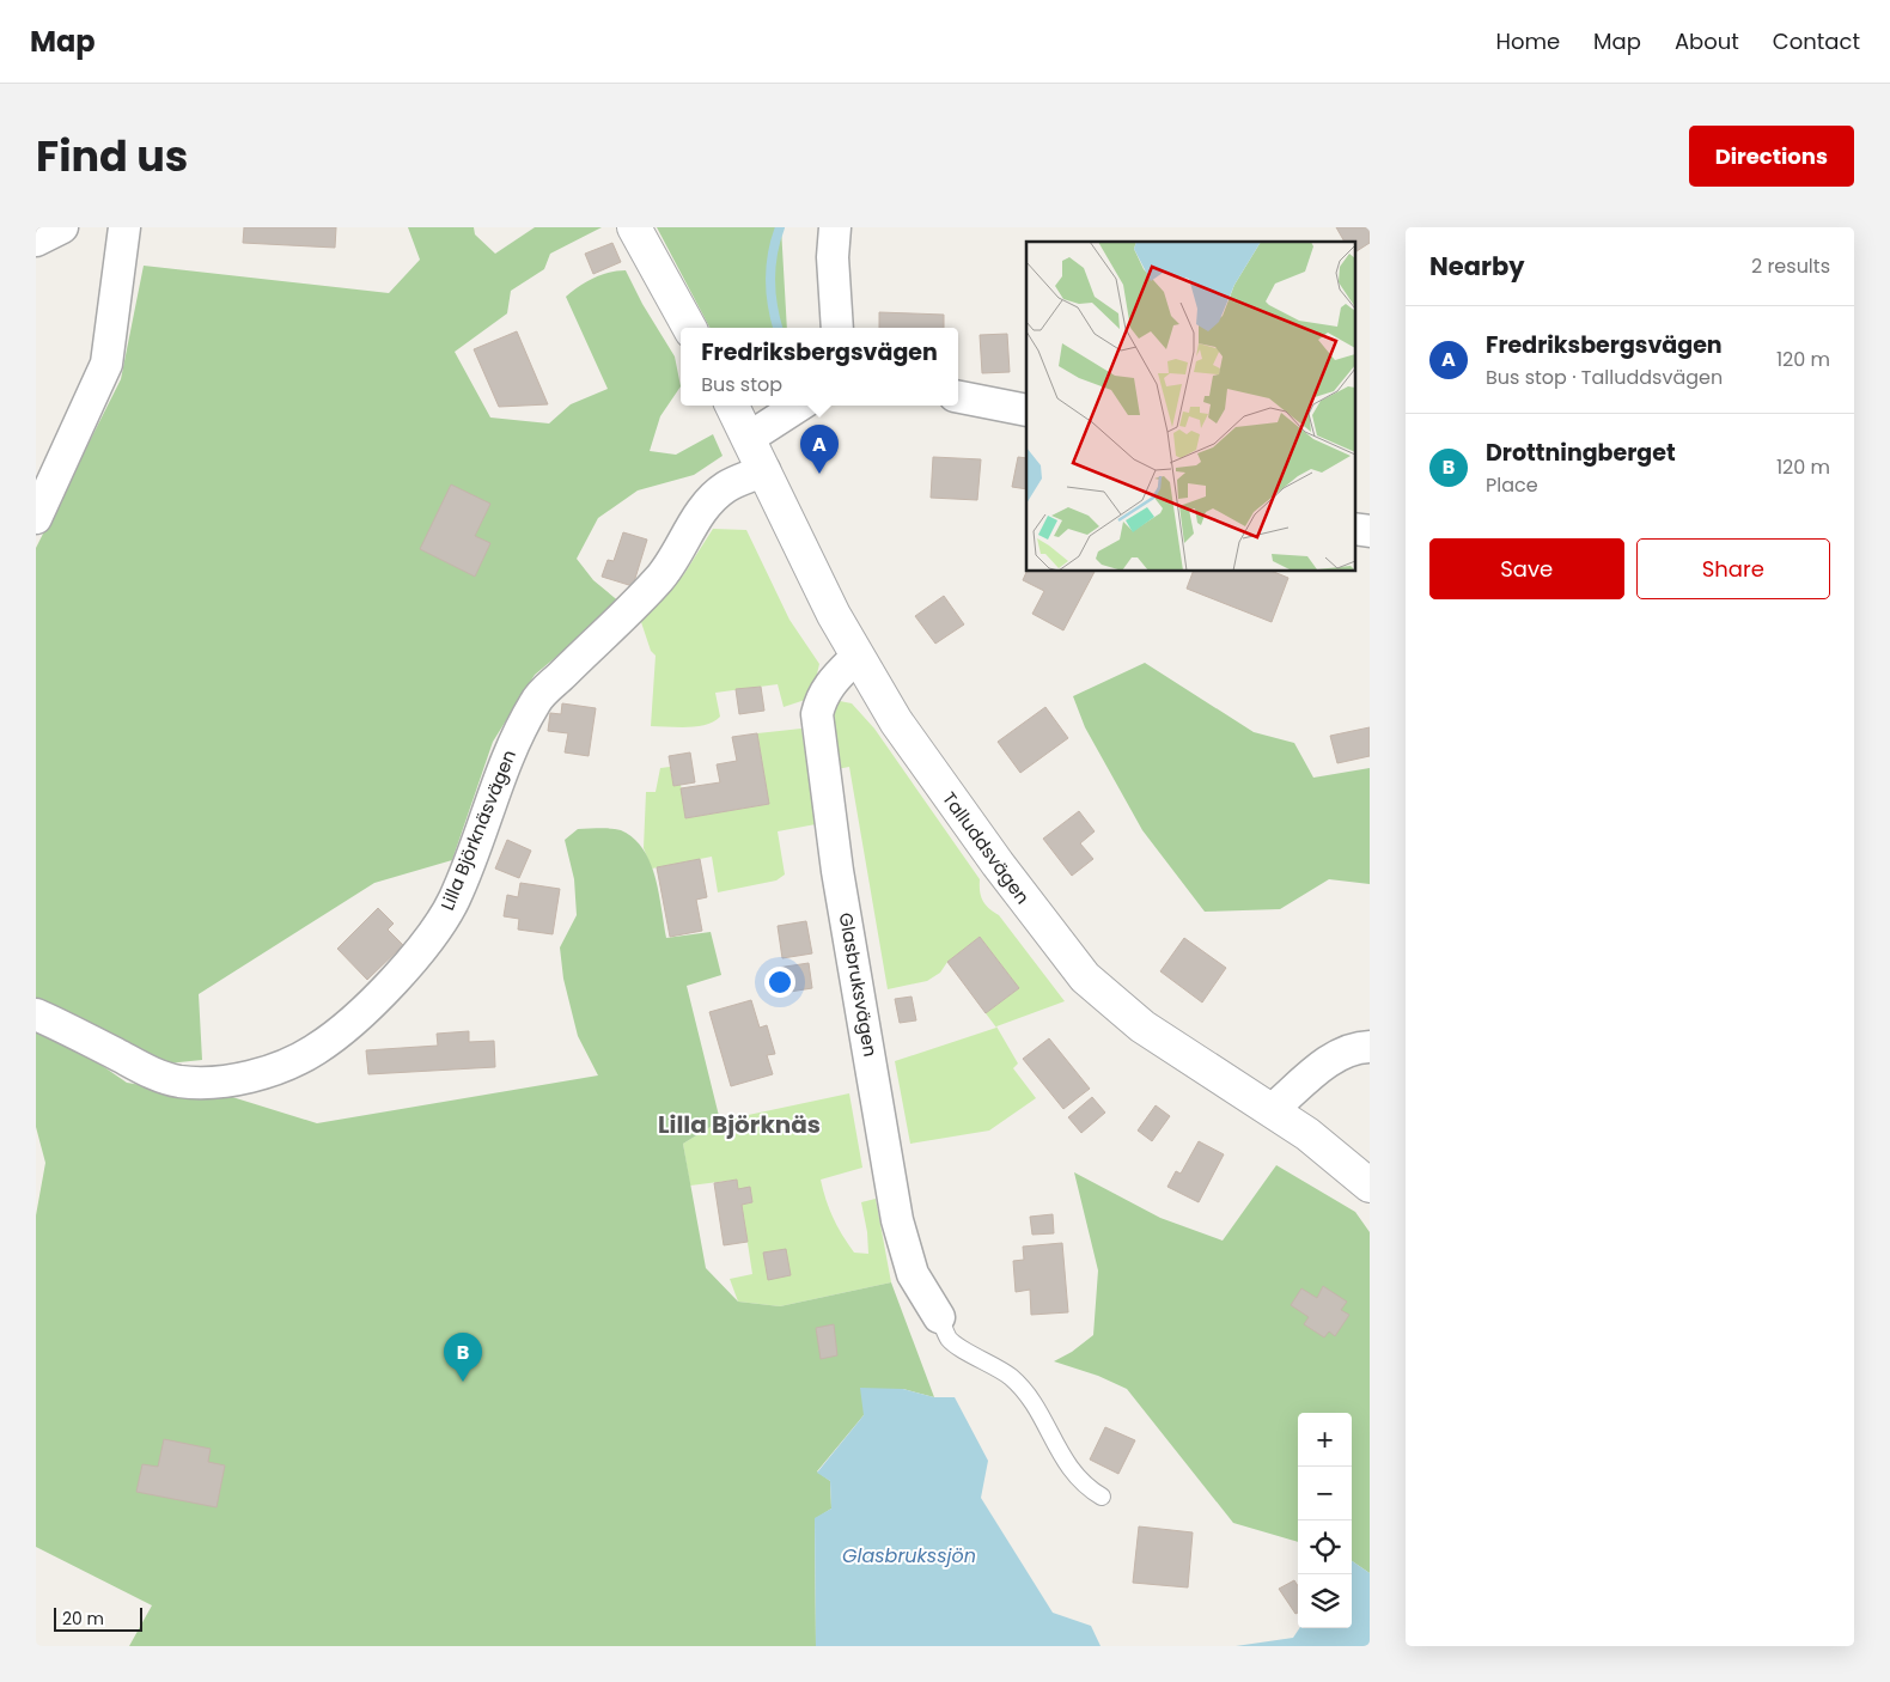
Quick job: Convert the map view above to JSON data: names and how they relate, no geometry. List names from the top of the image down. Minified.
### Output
{"streets":{"street":["Lilla Björknäsvägen","Talluddsvägen","Glasbruksvägen"]},"crossings":[["Lilla Björknäsvägen","Talluddsvägen"],["Talluddsvägen","Glasbruksvägen"]],"districts":["Lilla Björknäs"],"water":["Glasbrukssjön"],"scale_bar":"20 m","page":{"header":"Map","nav":["Home","Map","About","Contact"],"title":"Find us","buttons":["Directions",["Save","Share"]],"heading":["Nearby","2 results"],"list":[{"mark":"A","name":"Fredriksbergsvägen","note":"Bus stop · Talluddsvägen","value":"120 m"},{"mark":"B","name":"Drottningberget","note":"Place","value":"120 m"}],"popup":["Fredriksbergsvägen","Bus stop"],"pins":["A","B"],"map_buttons":["+","−"],"scale":"20 m"}}
